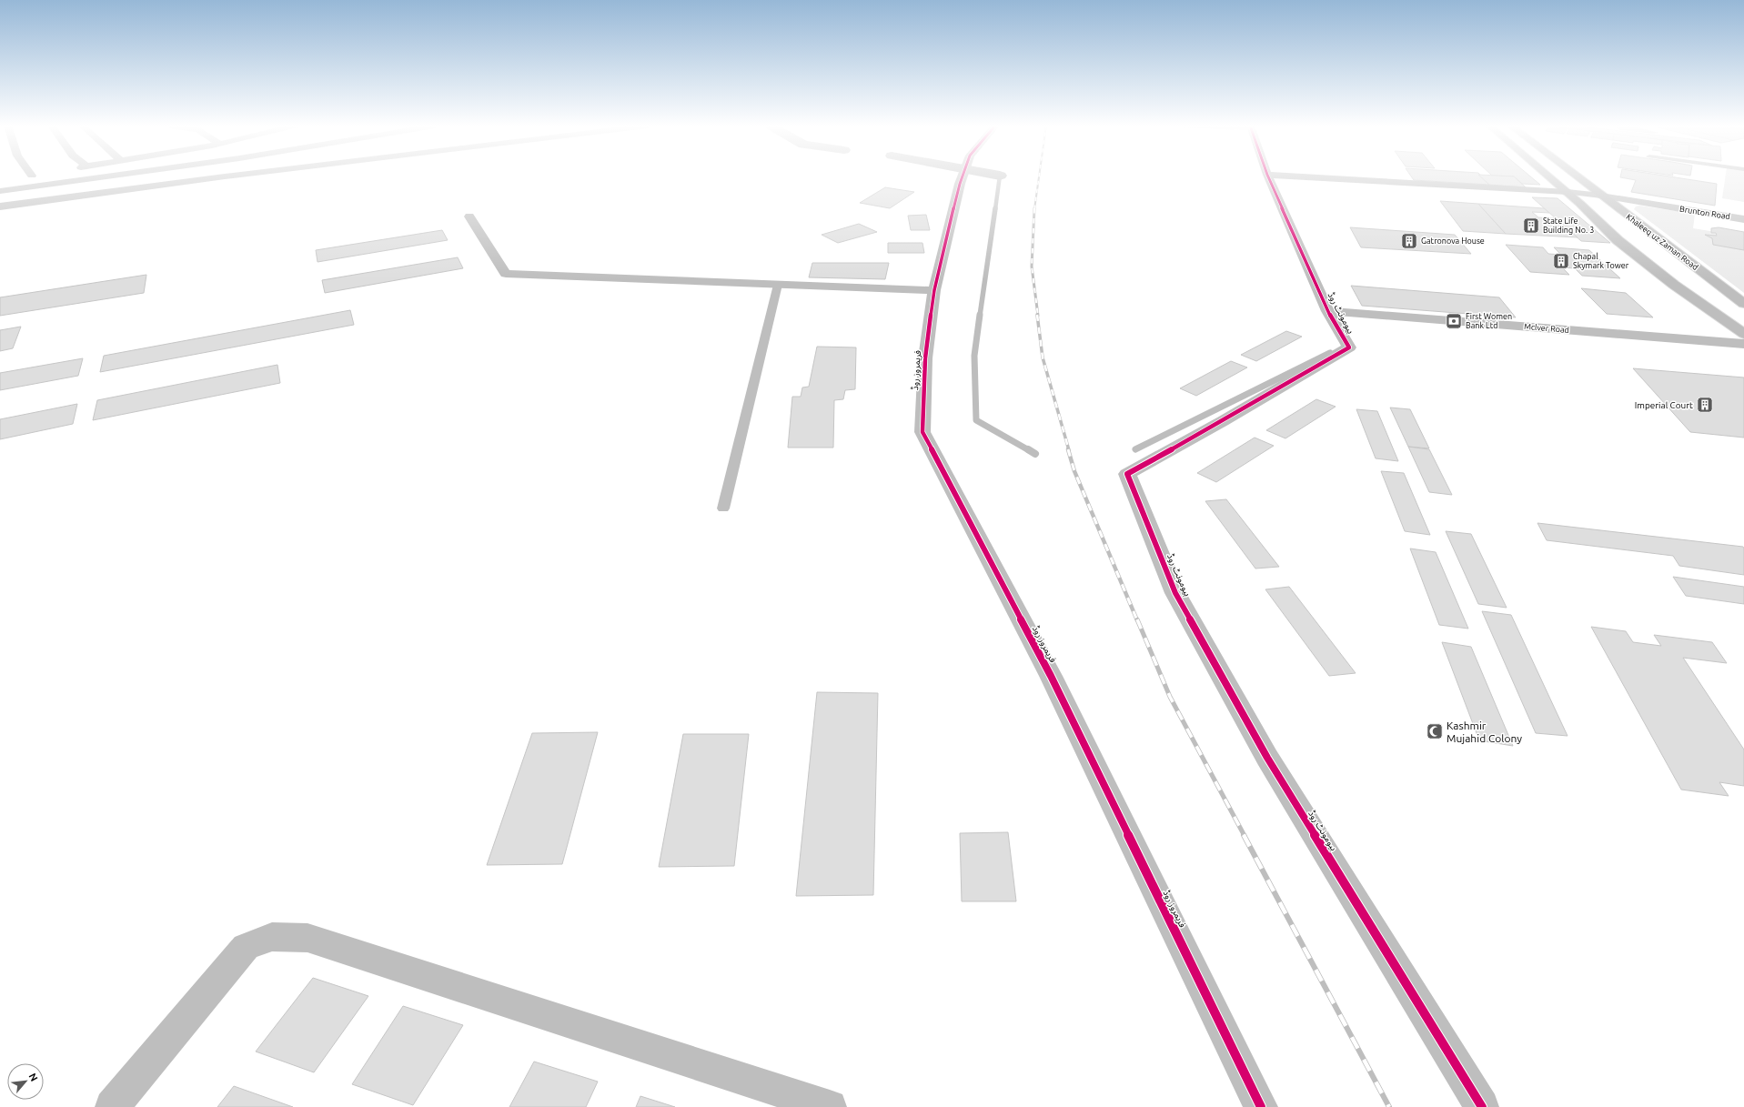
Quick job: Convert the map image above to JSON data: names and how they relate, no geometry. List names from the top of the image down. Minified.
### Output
{"streets":{"street":["Brunton Road","Khaleeq uz Zaman Road","بیومونٹ روڈ","Mclver Road","فریمروز روڈ"]},"crossings":[["Brunton Road","Khaleeq uz Zaman Road"],["بیومونٹ روڈ","Mclver Road"]],"places":{"building":["State Life Building No. 3","Gatronova House","Chapal Skymark Tower","Imperial Court"],"bank":["First Women Bank Ltd"],"mosque":["Kashmir Mujahid Colony"]},"north":"top right"}
